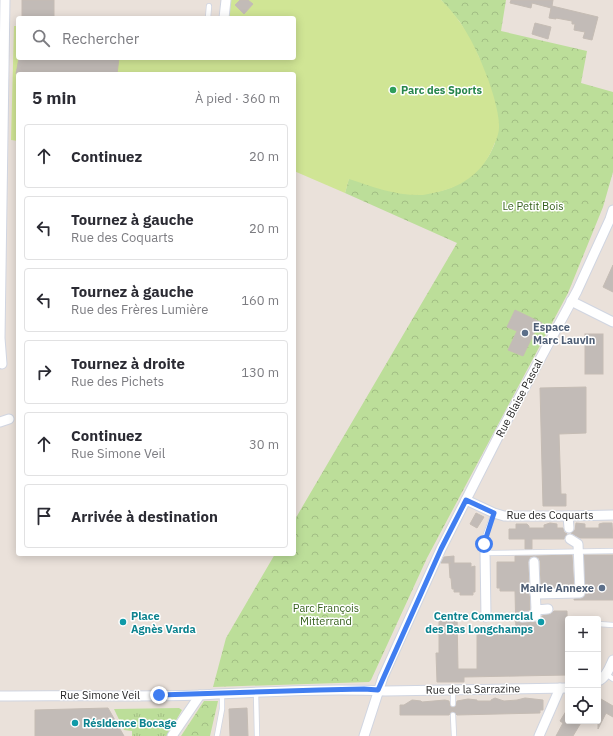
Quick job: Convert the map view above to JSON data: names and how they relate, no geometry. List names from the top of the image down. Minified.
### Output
{"streets":{"street":["Rue Blaise Pascal","Rue des Coquarts","Rue de la Sarrazine","Rue Simone Veil"]},"crossings":[["Rue Blaise Pascal","Rue des Coquarts"],["Rue Blaise Pascal","Rue de la Sarrazine"],["Rue de la Sarrazine","Rue Simone Veil"]],"parks":["Le Petit Bois","Parc François Mitterrand"],"places":["Parc des Sports","Espace Marc Lauvin","Mairie Annexe","Place Agnès Varda","Centre Commercial des Bas Longchamps","Résidence Bocage"],"page":{"search":"Rechercher","heading":["5 min","À pied · 360 m"],"list":[["Continuez","20 m"],["Tournez à gauche","Rue des Coquarts","20 m"],["Tournez à gauche","Rue des Frères Lumière","160 m"],["Tournez à droite","Rue des Pichets","130 m"],["Continuez","Rue Simone Veil","30 m"],"Arrivée à destination"],"map_buttons":["+","−"]}}
